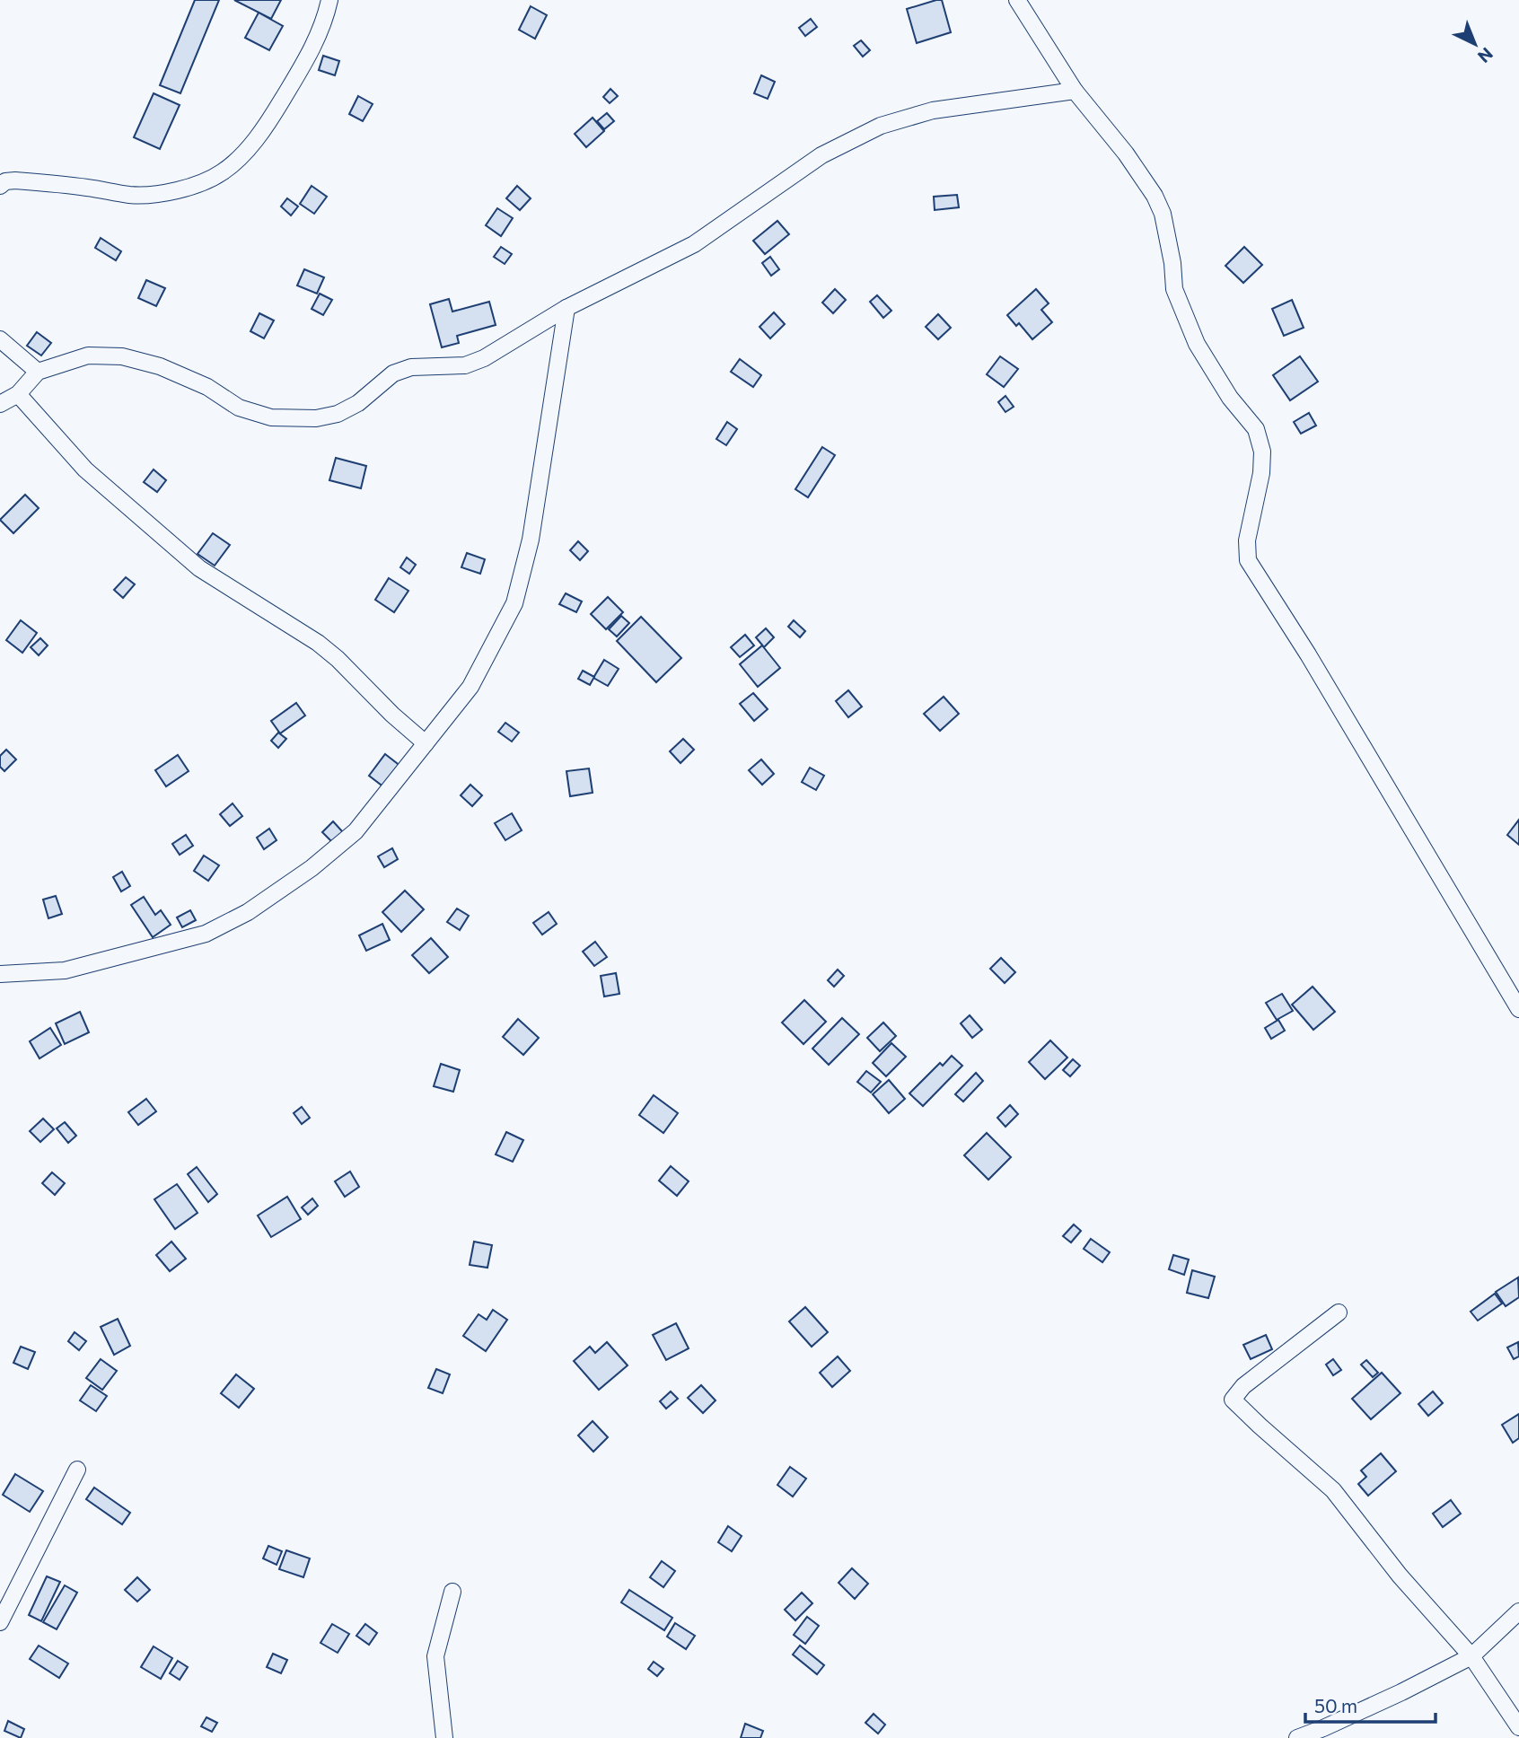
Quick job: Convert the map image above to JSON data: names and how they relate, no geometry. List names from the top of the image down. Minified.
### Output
{"scale_bar":"50 m","north":"bottom right"}
